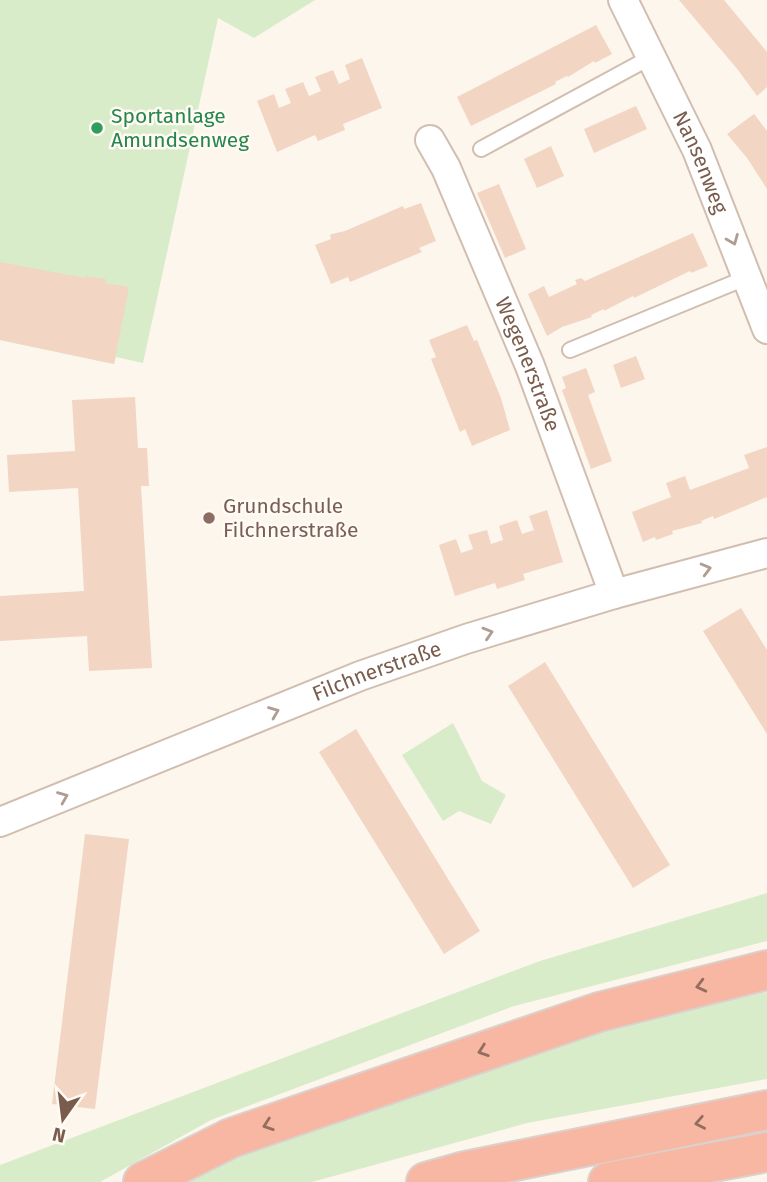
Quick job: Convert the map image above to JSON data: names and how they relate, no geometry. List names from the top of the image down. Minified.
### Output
{"streets":{"street":["Nansenweg","Wegenerstraße","Filchnerstraße"]},"crossings":[["Wegenerstraße","Filchnerstraße"]],"one_way":["Nansenweg","Filchnerstraße"],"places":["Sportanlage Amundsenweg","Grundschule Filchnerstraße"],"north":"bottom"}
